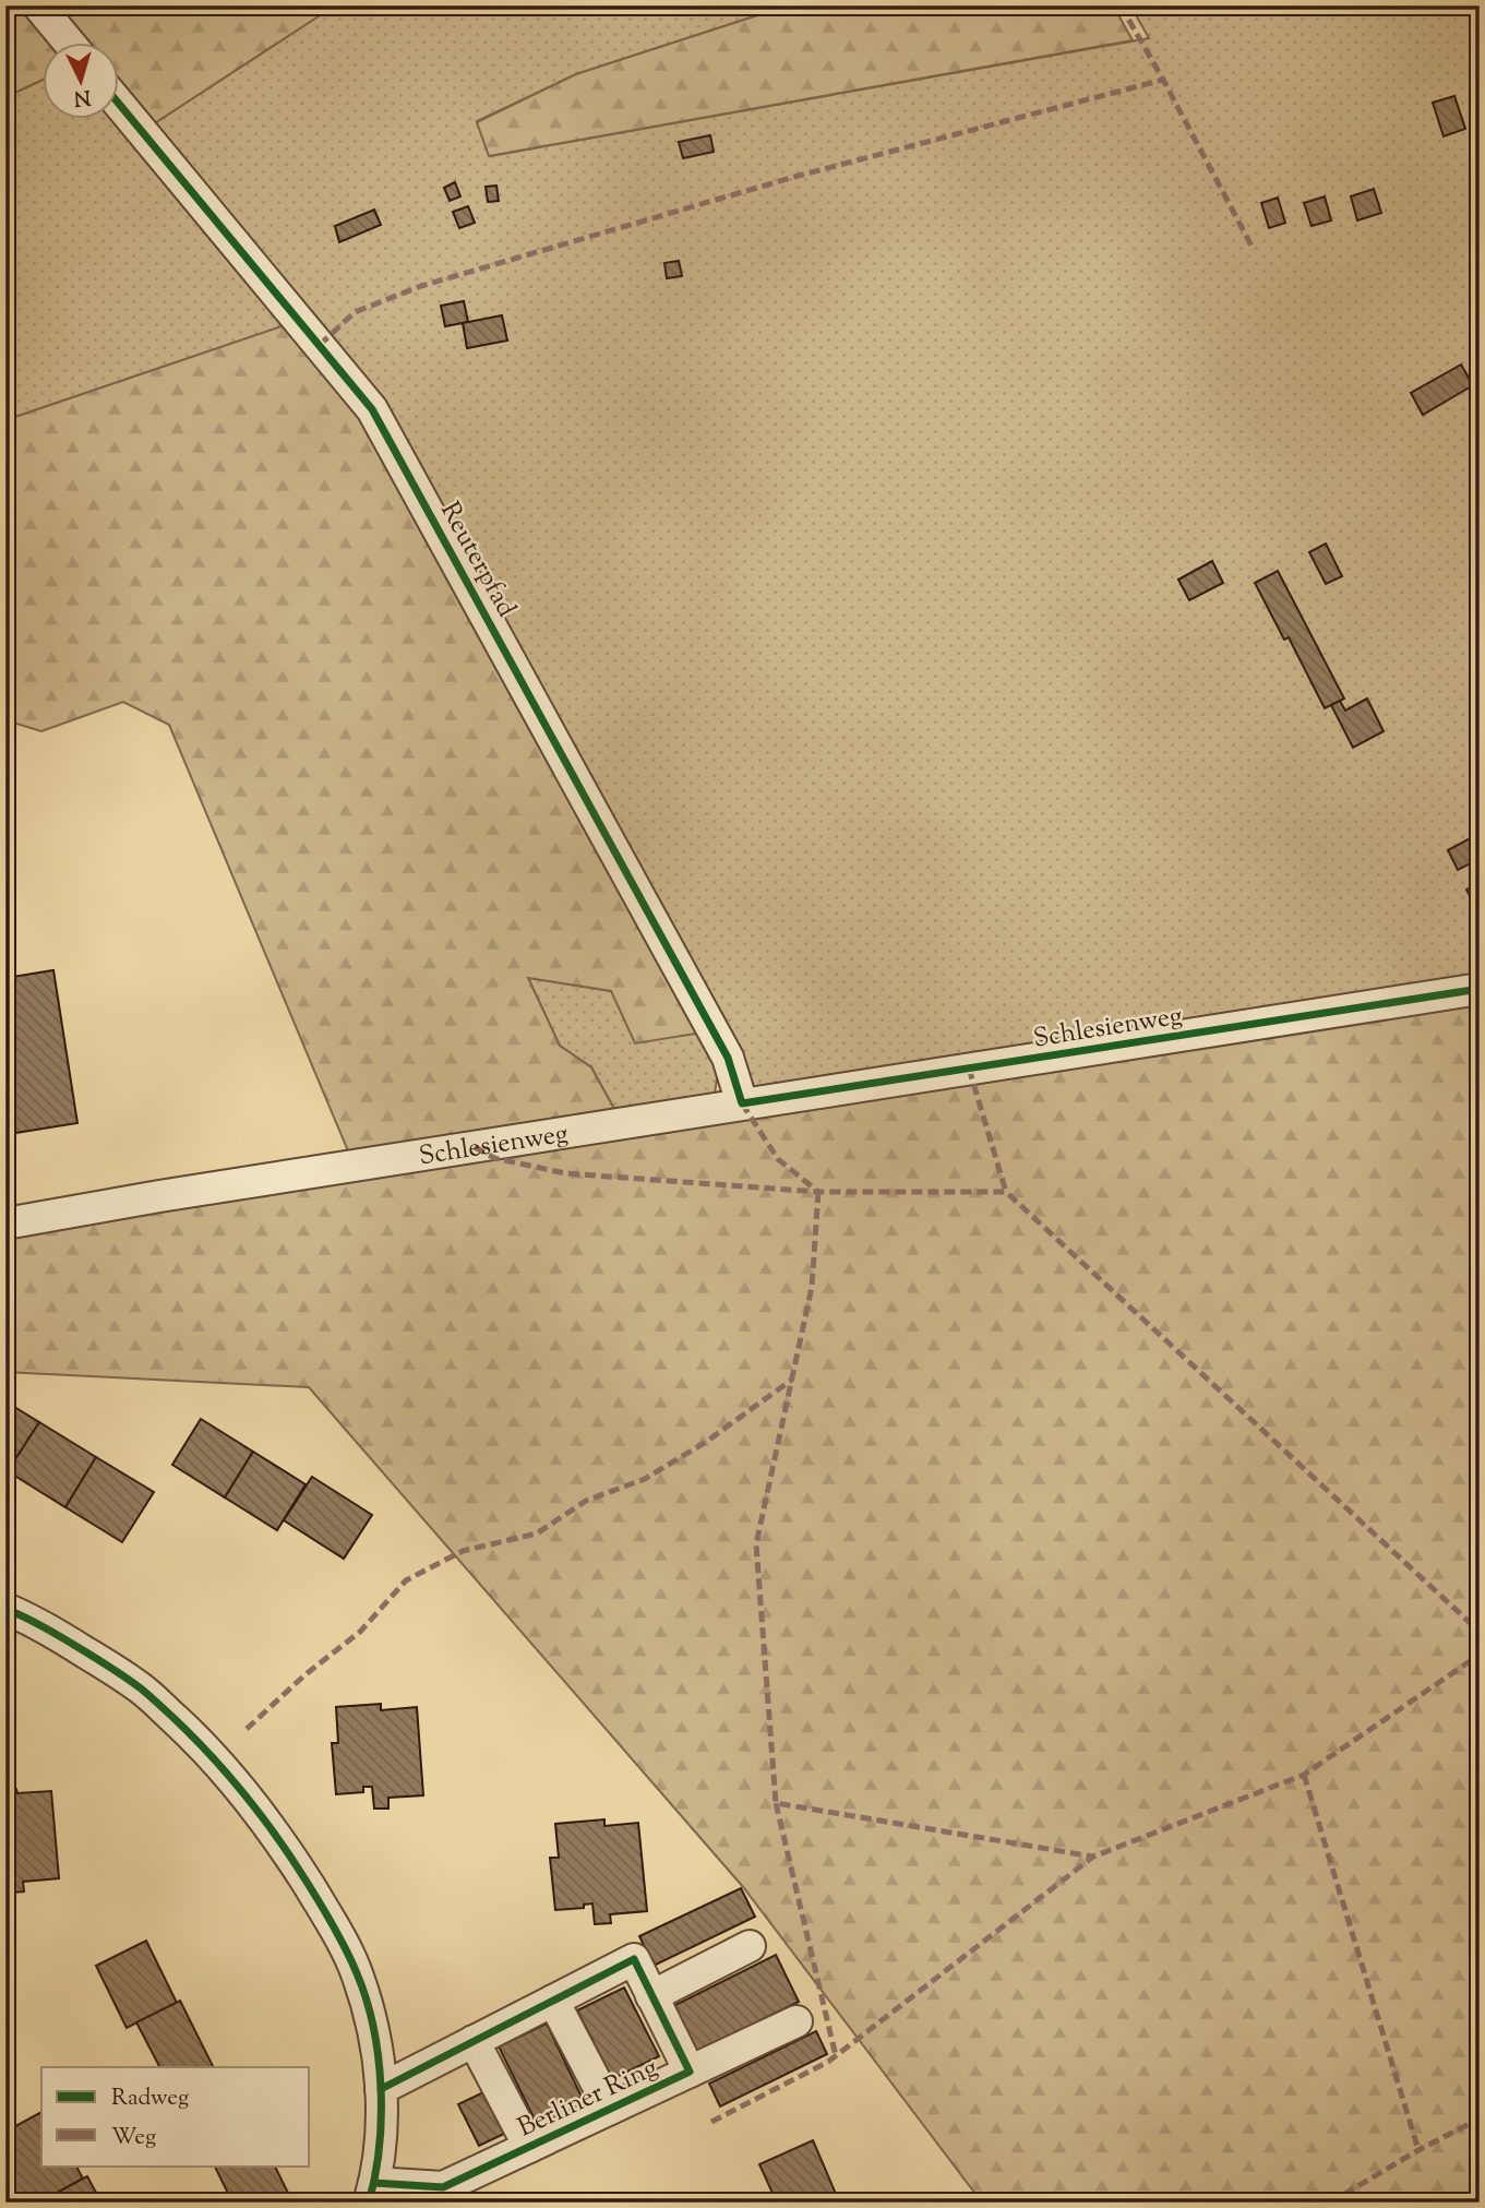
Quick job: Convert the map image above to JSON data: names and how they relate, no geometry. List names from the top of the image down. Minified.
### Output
{"streets":{"street":["Reuterpfad","Schlesienweg","Berliner Ring"]},"crossings":[["Reuterpfad","Schlesienweg"]],"legend":["Radweg","Weg"],"north":"bottom"}
